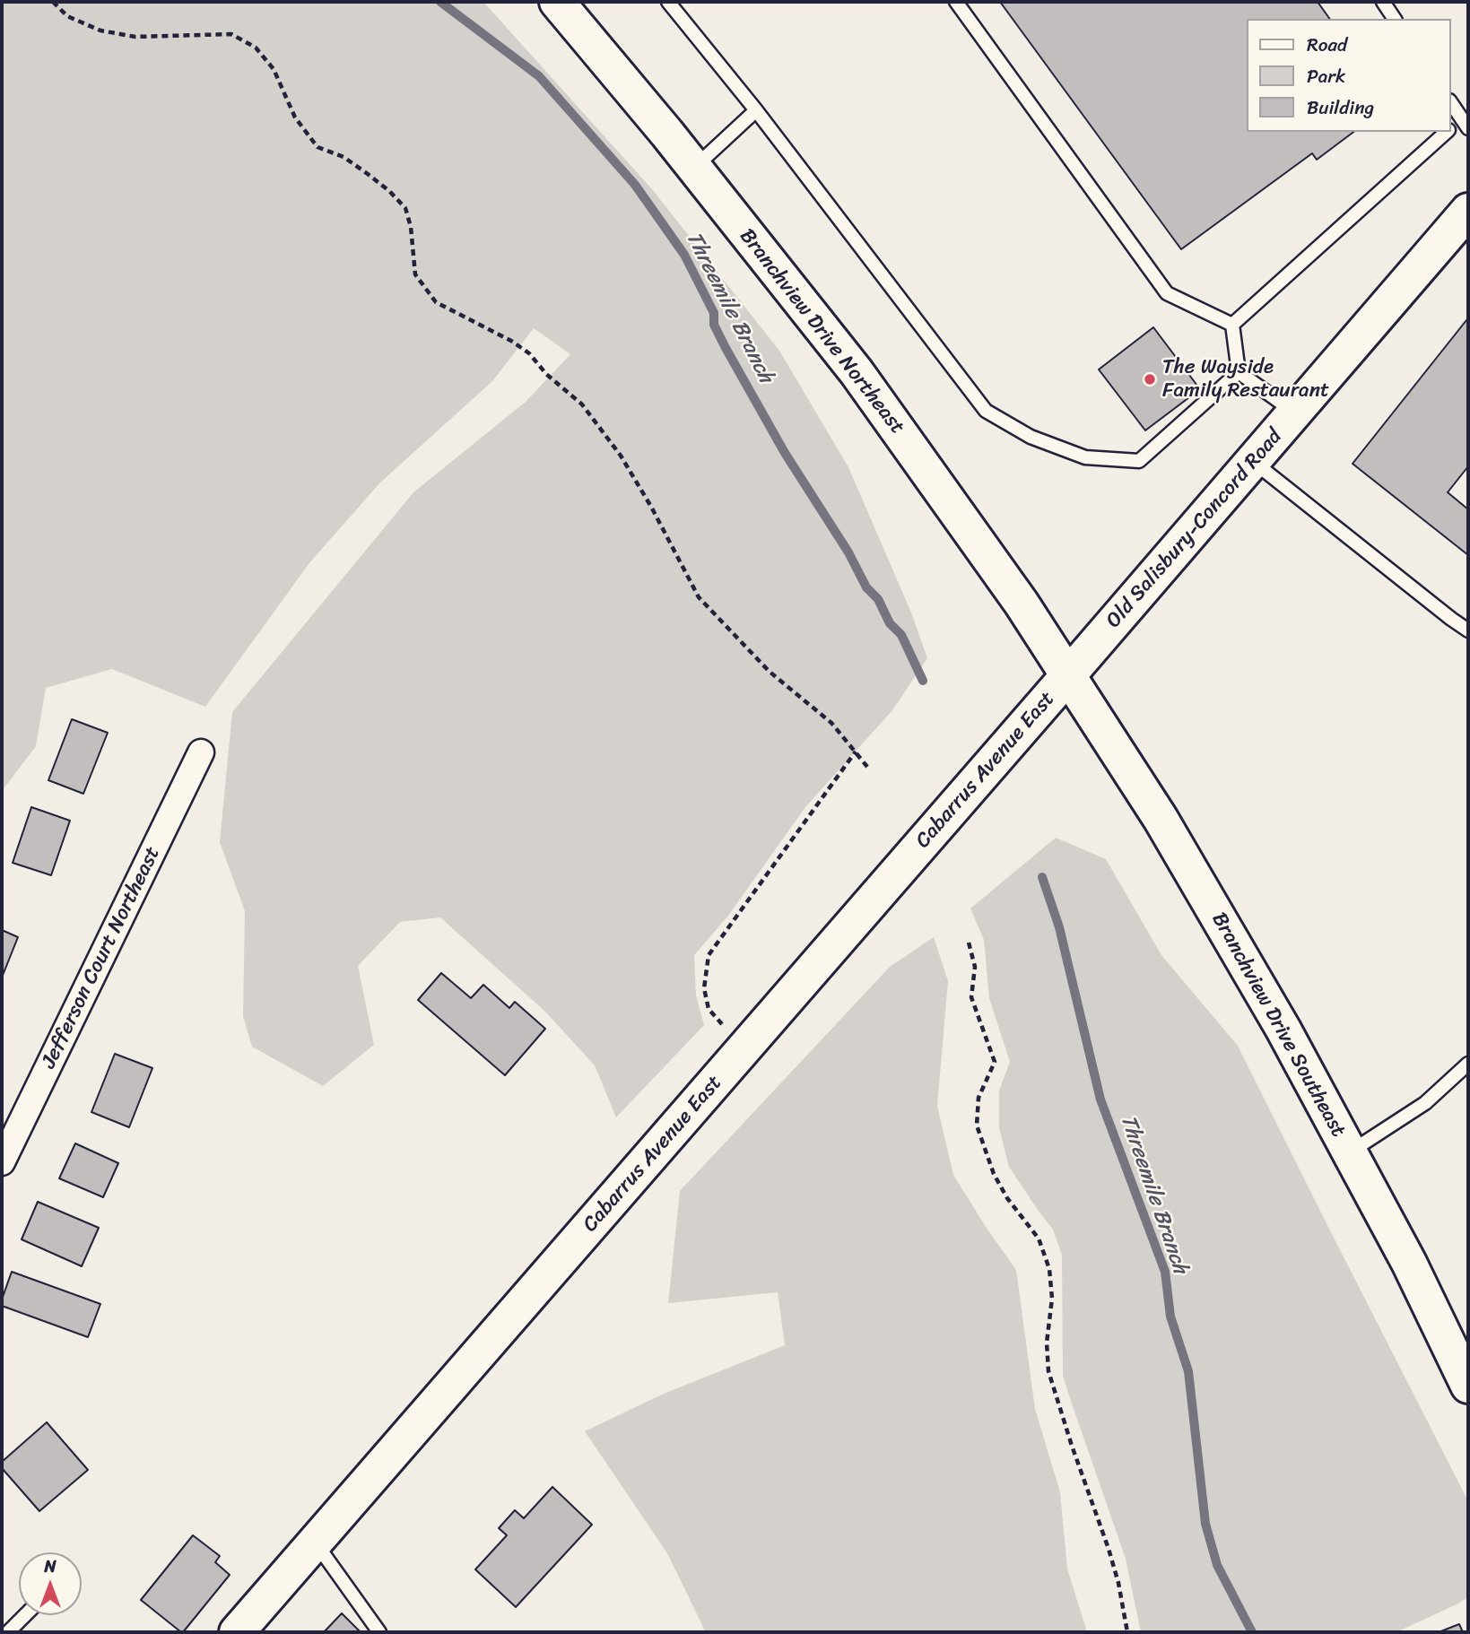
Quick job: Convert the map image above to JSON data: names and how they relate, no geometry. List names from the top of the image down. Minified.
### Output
{"streets":{"main road":["Branchview Drive Northeast","Old Salisbury-Concord Road","Cabarrus Avenue East","Branchview Drive Southeast"],"street":["Jefferson Court Northeast"]},"crossings":[["Branchview Drive Northeast","Old Salisbury-Concord Road"],["Branchview Drive Northeast","Cabarrus Avenue East"],["Branchview Drive Northeast","Branchview Drive Southeast"],["Old Salisbury-Concord Road","Cabarrus Avenue East"],["Old Salisbury-Concord Road","Branchview Drive Southeast"],["Cabarrus Avenue East","Branchview Drive Southeast"]],"water":["Threemile Branch"],"places":["The Wayside Family Restaurant"],"legend":["Road","Park","Building"],"north":"top"}
